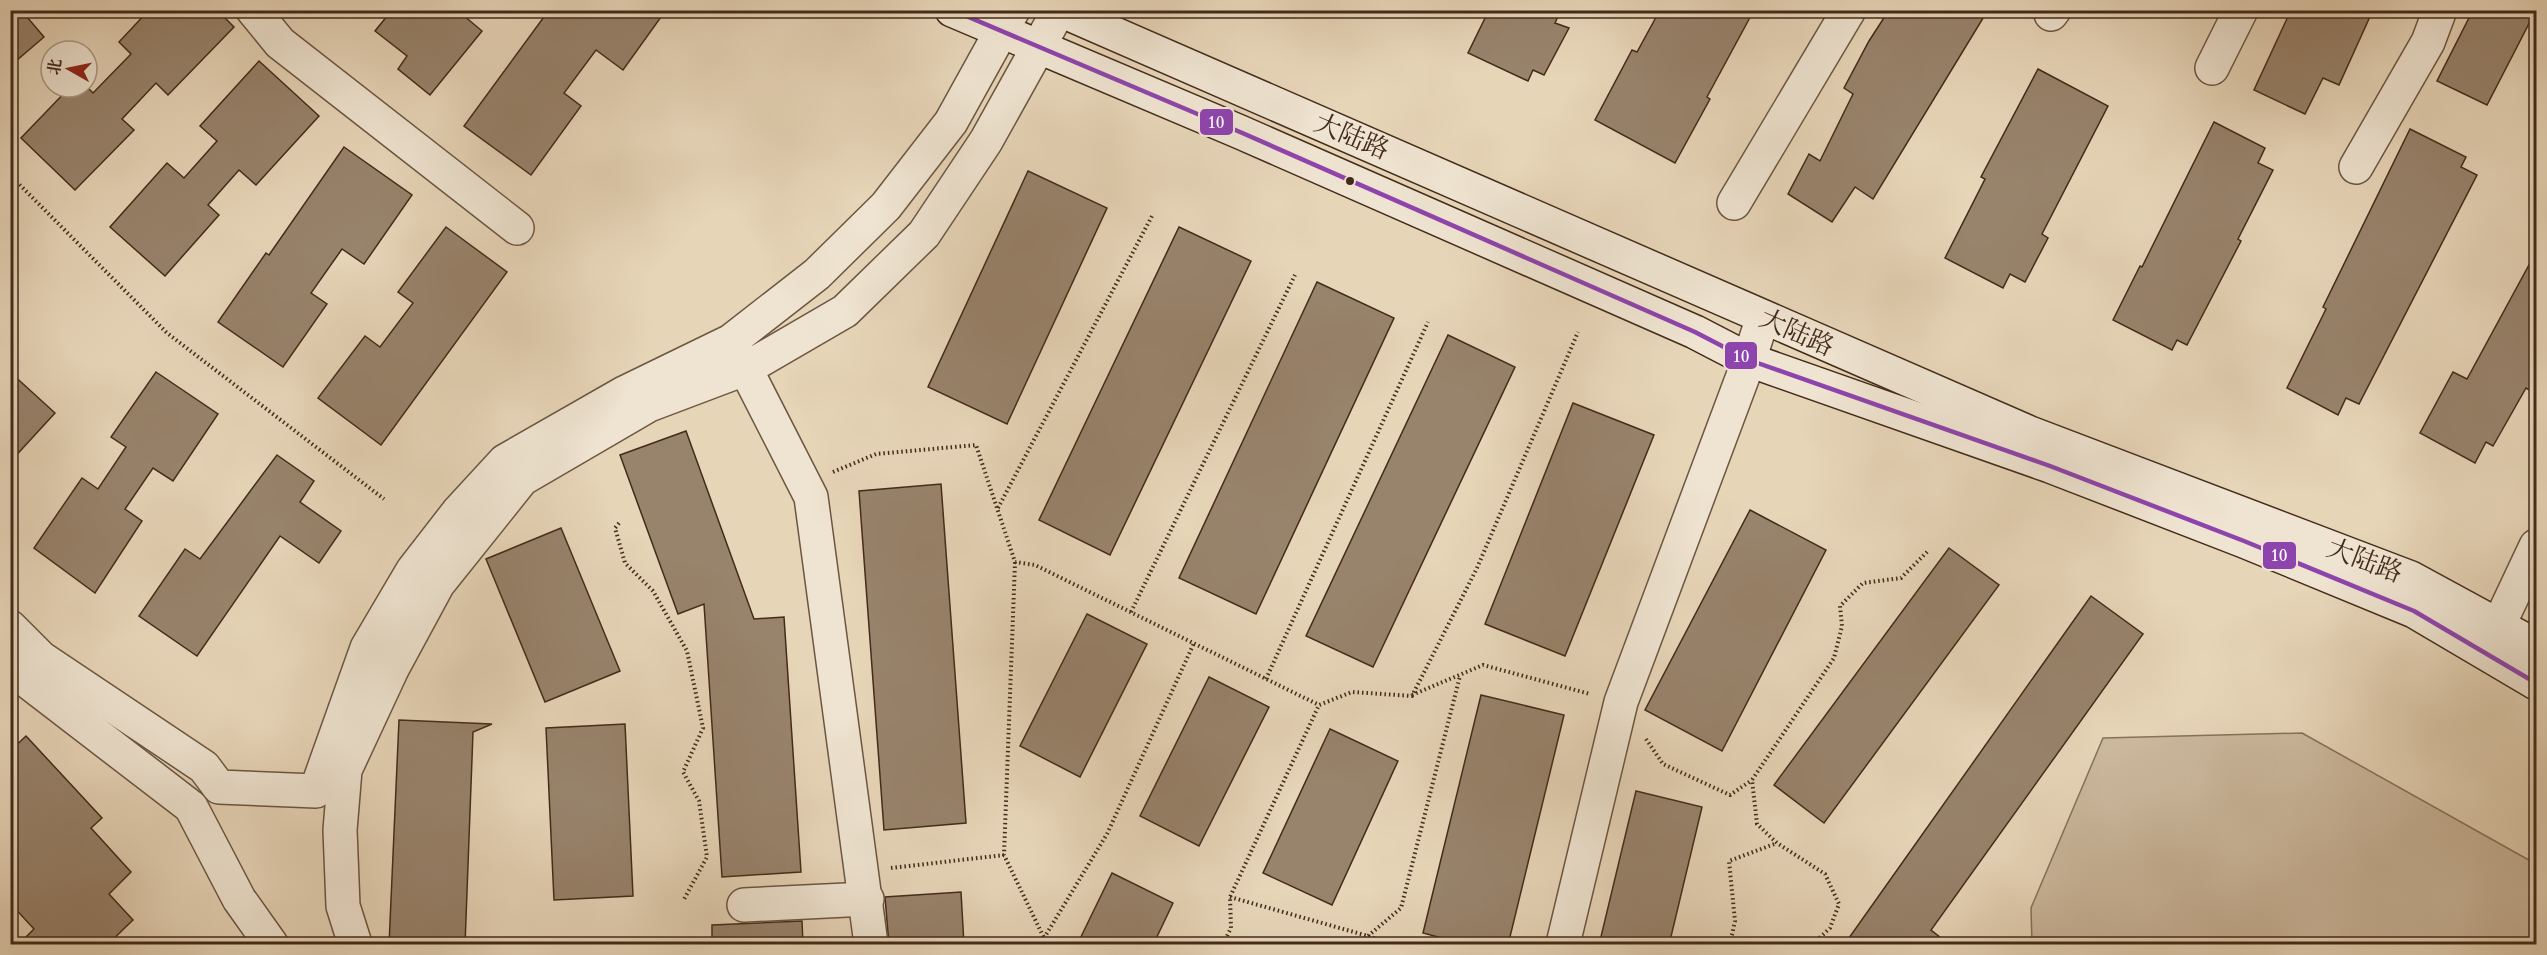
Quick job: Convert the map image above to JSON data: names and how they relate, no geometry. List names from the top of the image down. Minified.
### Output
{"streets":{"street":["大陆路"]},"lines":["transit line 10"],"north":"left"}
